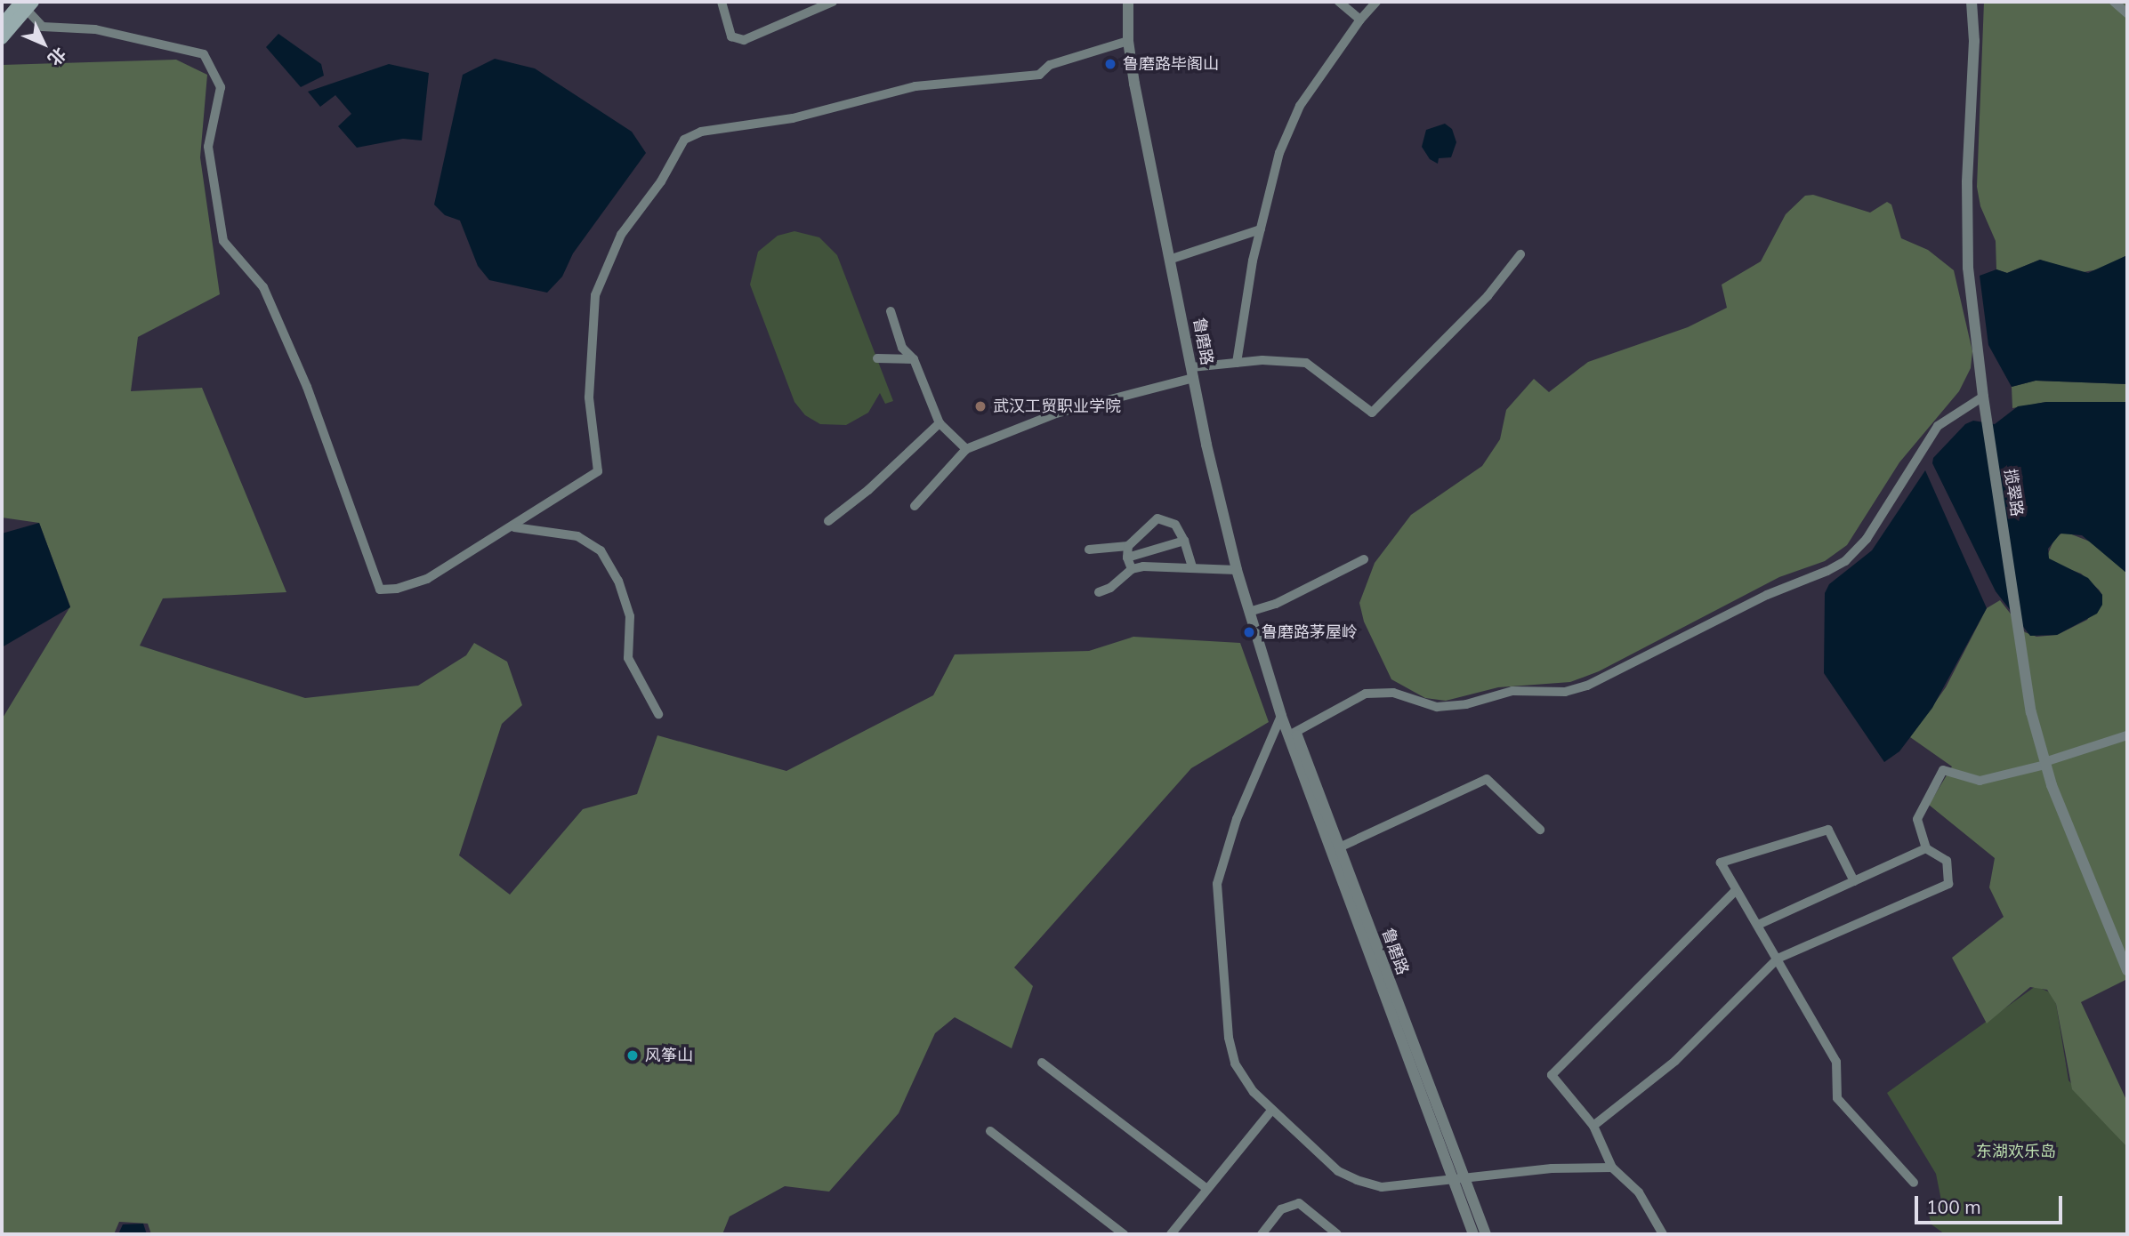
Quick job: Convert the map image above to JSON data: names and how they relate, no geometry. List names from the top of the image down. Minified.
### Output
{"streets":{"street":["鲁磨路","揽翠路"]},"parks":["东湖欢乐岛"],"places":["鲁磨路毕阁山","武汉工贸职业学院","鲁磨路茅屋岭","风筝山"],"scale_bar":"100 m","north":"bottom right"}
